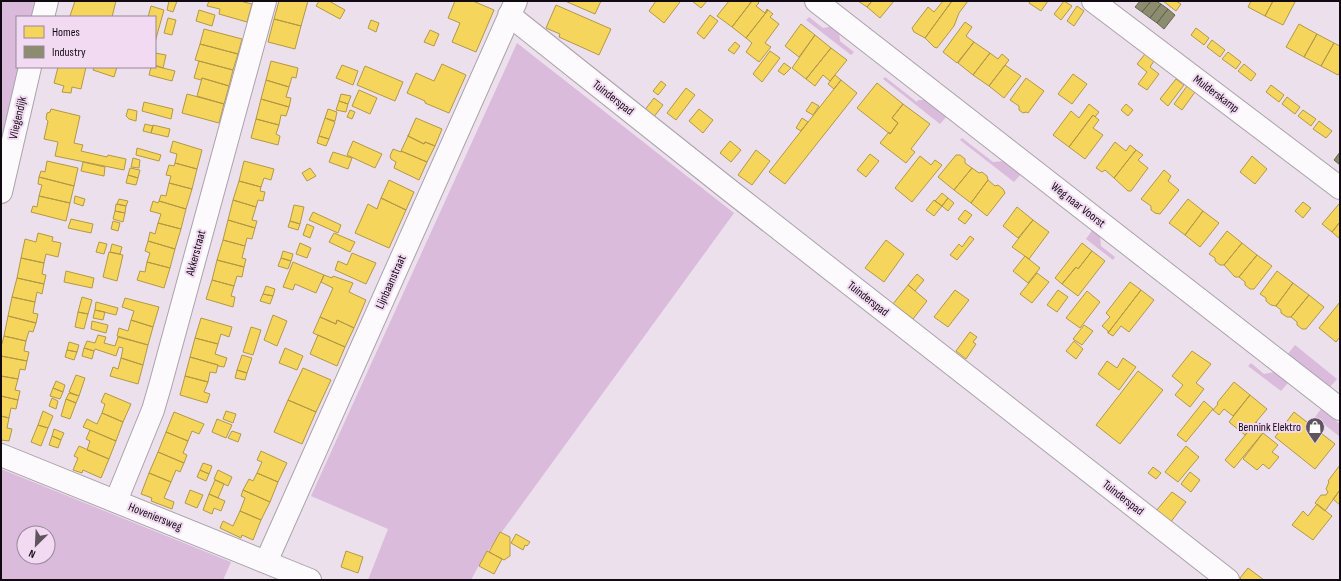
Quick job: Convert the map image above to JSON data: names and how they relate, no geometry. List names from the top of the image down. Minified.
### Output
{"streets":{"street":["Mulderskamp","Tuinderspad","Vliegendijk","Weg naar Voorst","Akkerstraat","Lijnbaanstraat","Hoveniersweg"]},"crossings":[["Tuinderspad","Lijnbaanstraat"],["Akkerstraat","Hoveniersweg"],["Lijnbaanstraat","Hoveniersweg"]],"places":{"shop":["Bennink Elektro"]},"legend":["Homes","Industry"],"north":"bottom left"}
